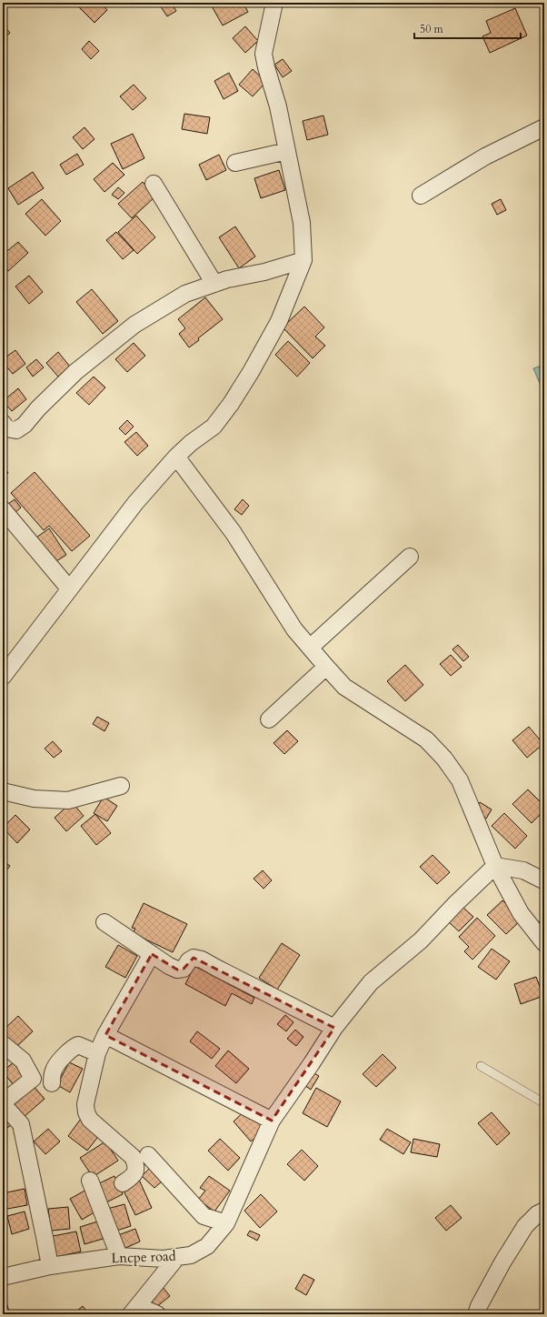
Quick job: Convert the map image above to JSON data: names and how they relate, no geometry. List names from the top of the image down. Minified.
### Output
{"streets":{"street":["Lncpe road"]},"scale_bar":"50 m"}
